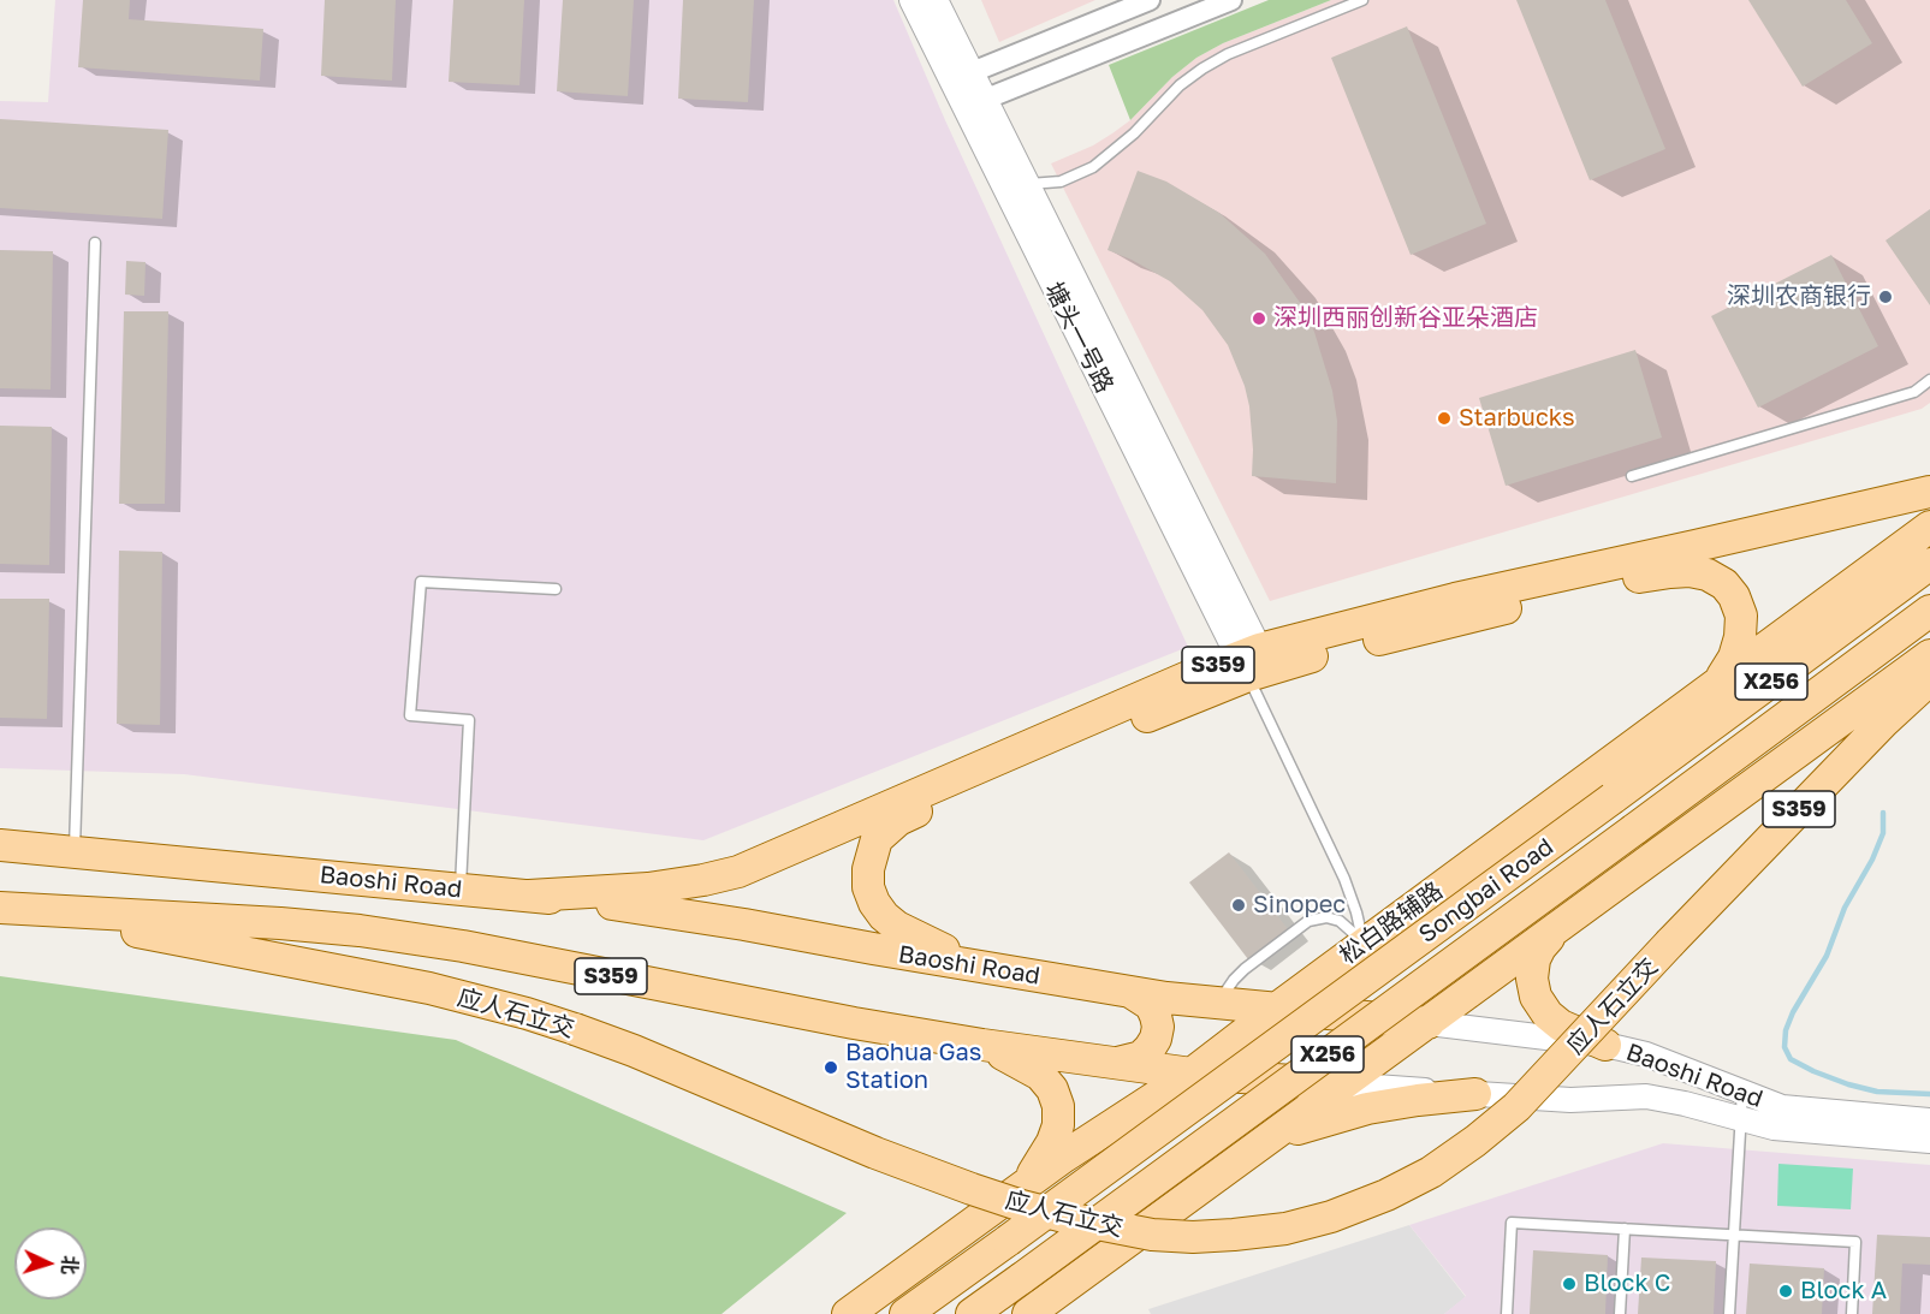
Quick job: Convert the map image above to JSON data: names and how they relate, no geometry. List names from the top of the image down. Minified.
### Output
{"streets":{"main road":["S359","X256","Baoshi Road","Songbai Road","松白路辅路","应人石立交"],"street":["塘头一号路"]},"crossings":[["塘头一号路","S359"],["S359","X256"],["S359","Baoshi Road"],["X256","Baoshi Road"],["Baoshi Road","松白路辅路"],["Baoshi Road","应人石立交"]],"places":["深圳农商银行","深圳西丽创新谷亚朵酒店","Starbucks","Sinopec","Baohua Gas Station","Block C","Block A"],"north":"right"}
